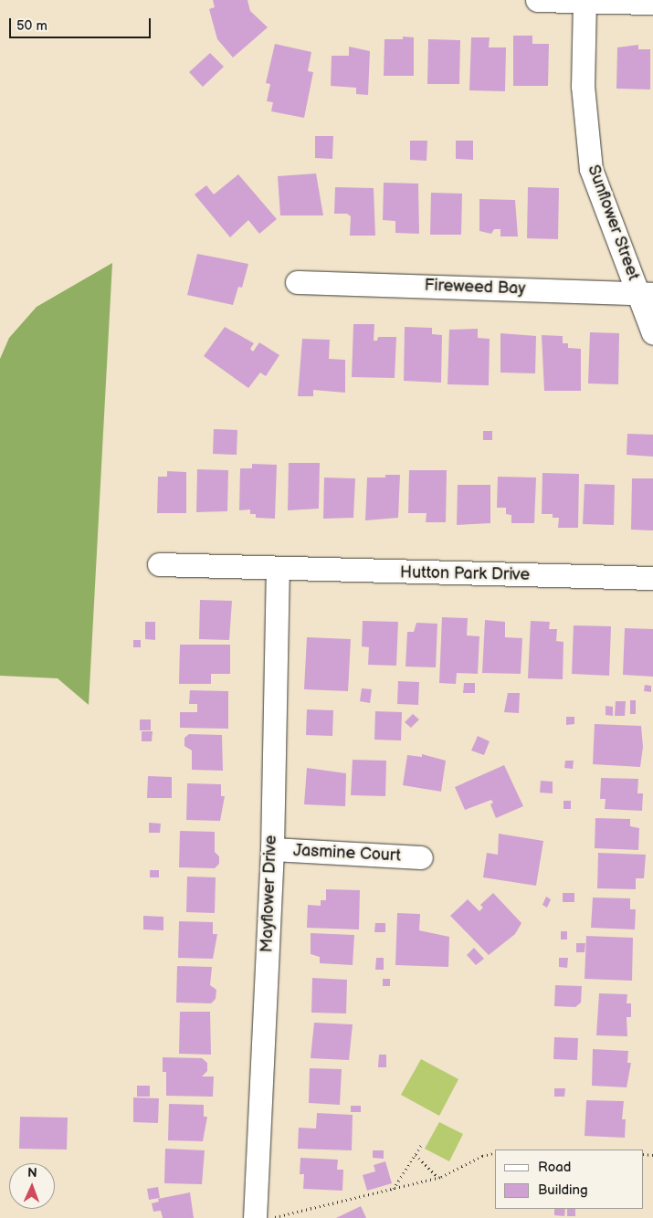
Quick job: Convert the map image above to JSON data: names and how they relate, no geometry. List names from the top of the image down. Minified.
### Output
{"streets":{"street":["Sunflower Street","Fireweed Bay","Hutton Park Drive","Jasmine Court","Mayflower Drive"]},"crossings":[["Sunflower Street","Fireweed Bay"],["Hutton Park Drive","Mayflower Drive"],["Jasmine Court","Mayflower Drive"]],"legend":["Road","Building"],"scale_bar":"50 m","north":"top"}
